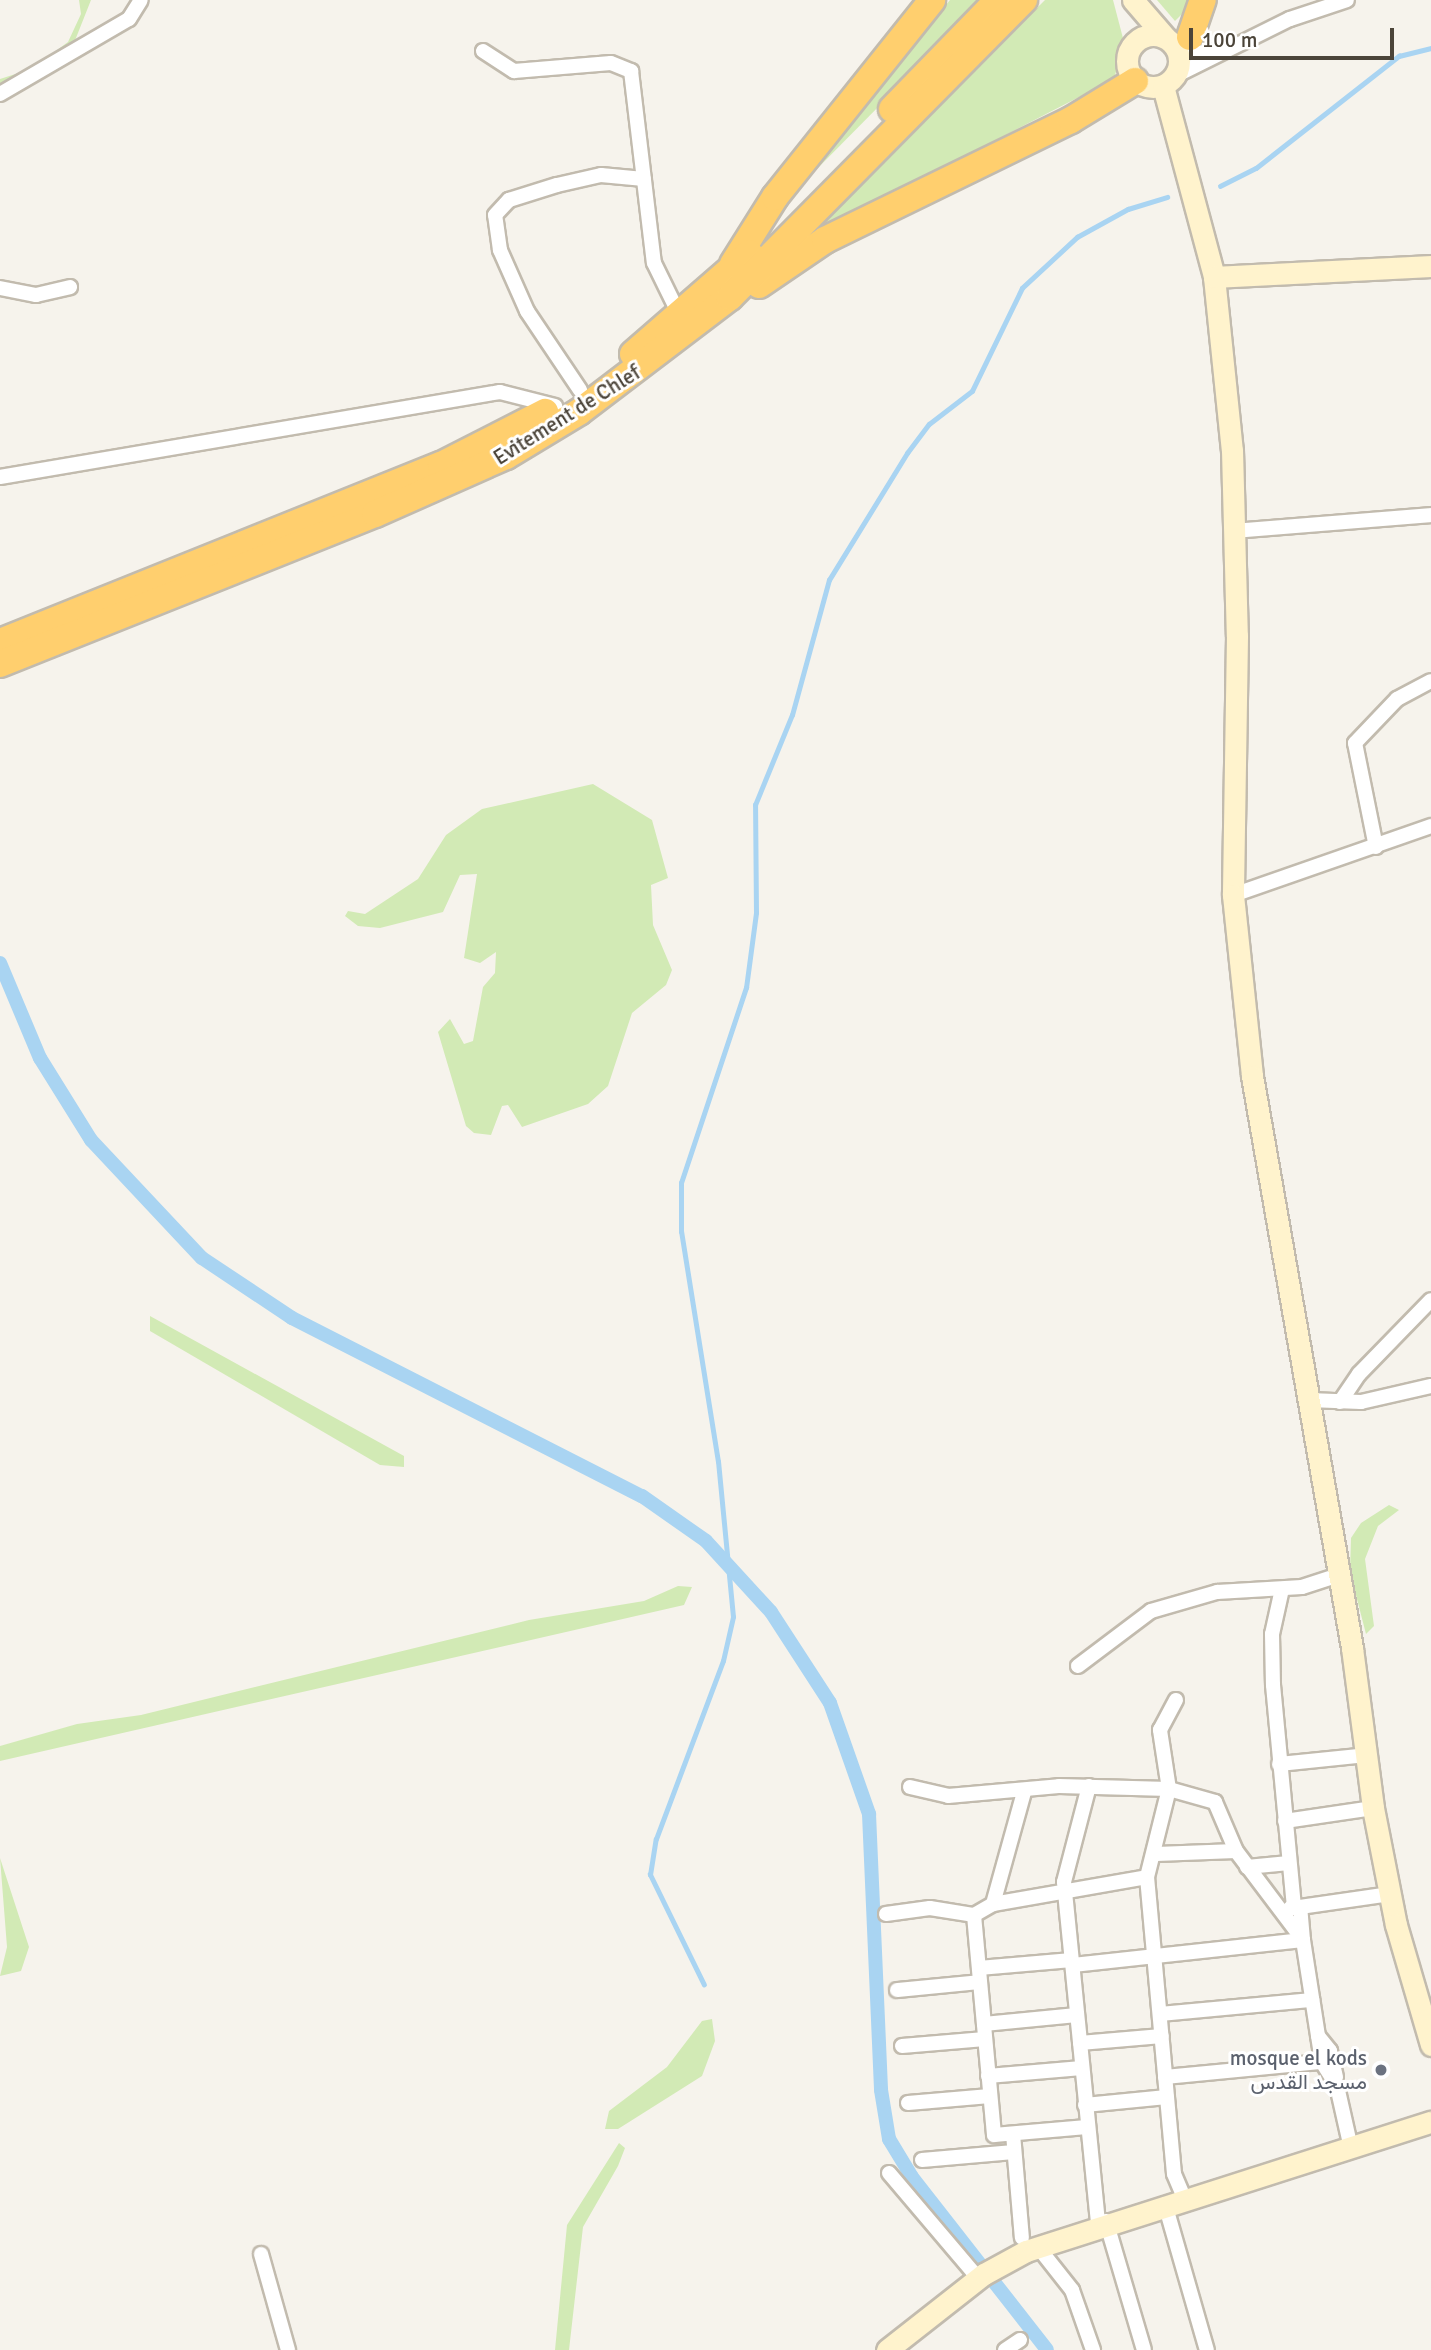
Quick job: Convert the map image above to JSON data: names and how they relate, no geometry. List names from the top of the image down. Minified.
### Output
{"streets":{"highway":["Evitement de Chlef"]},"places":["mosque el kods مسجد القدس"],"scale_bar":"100 m"}
